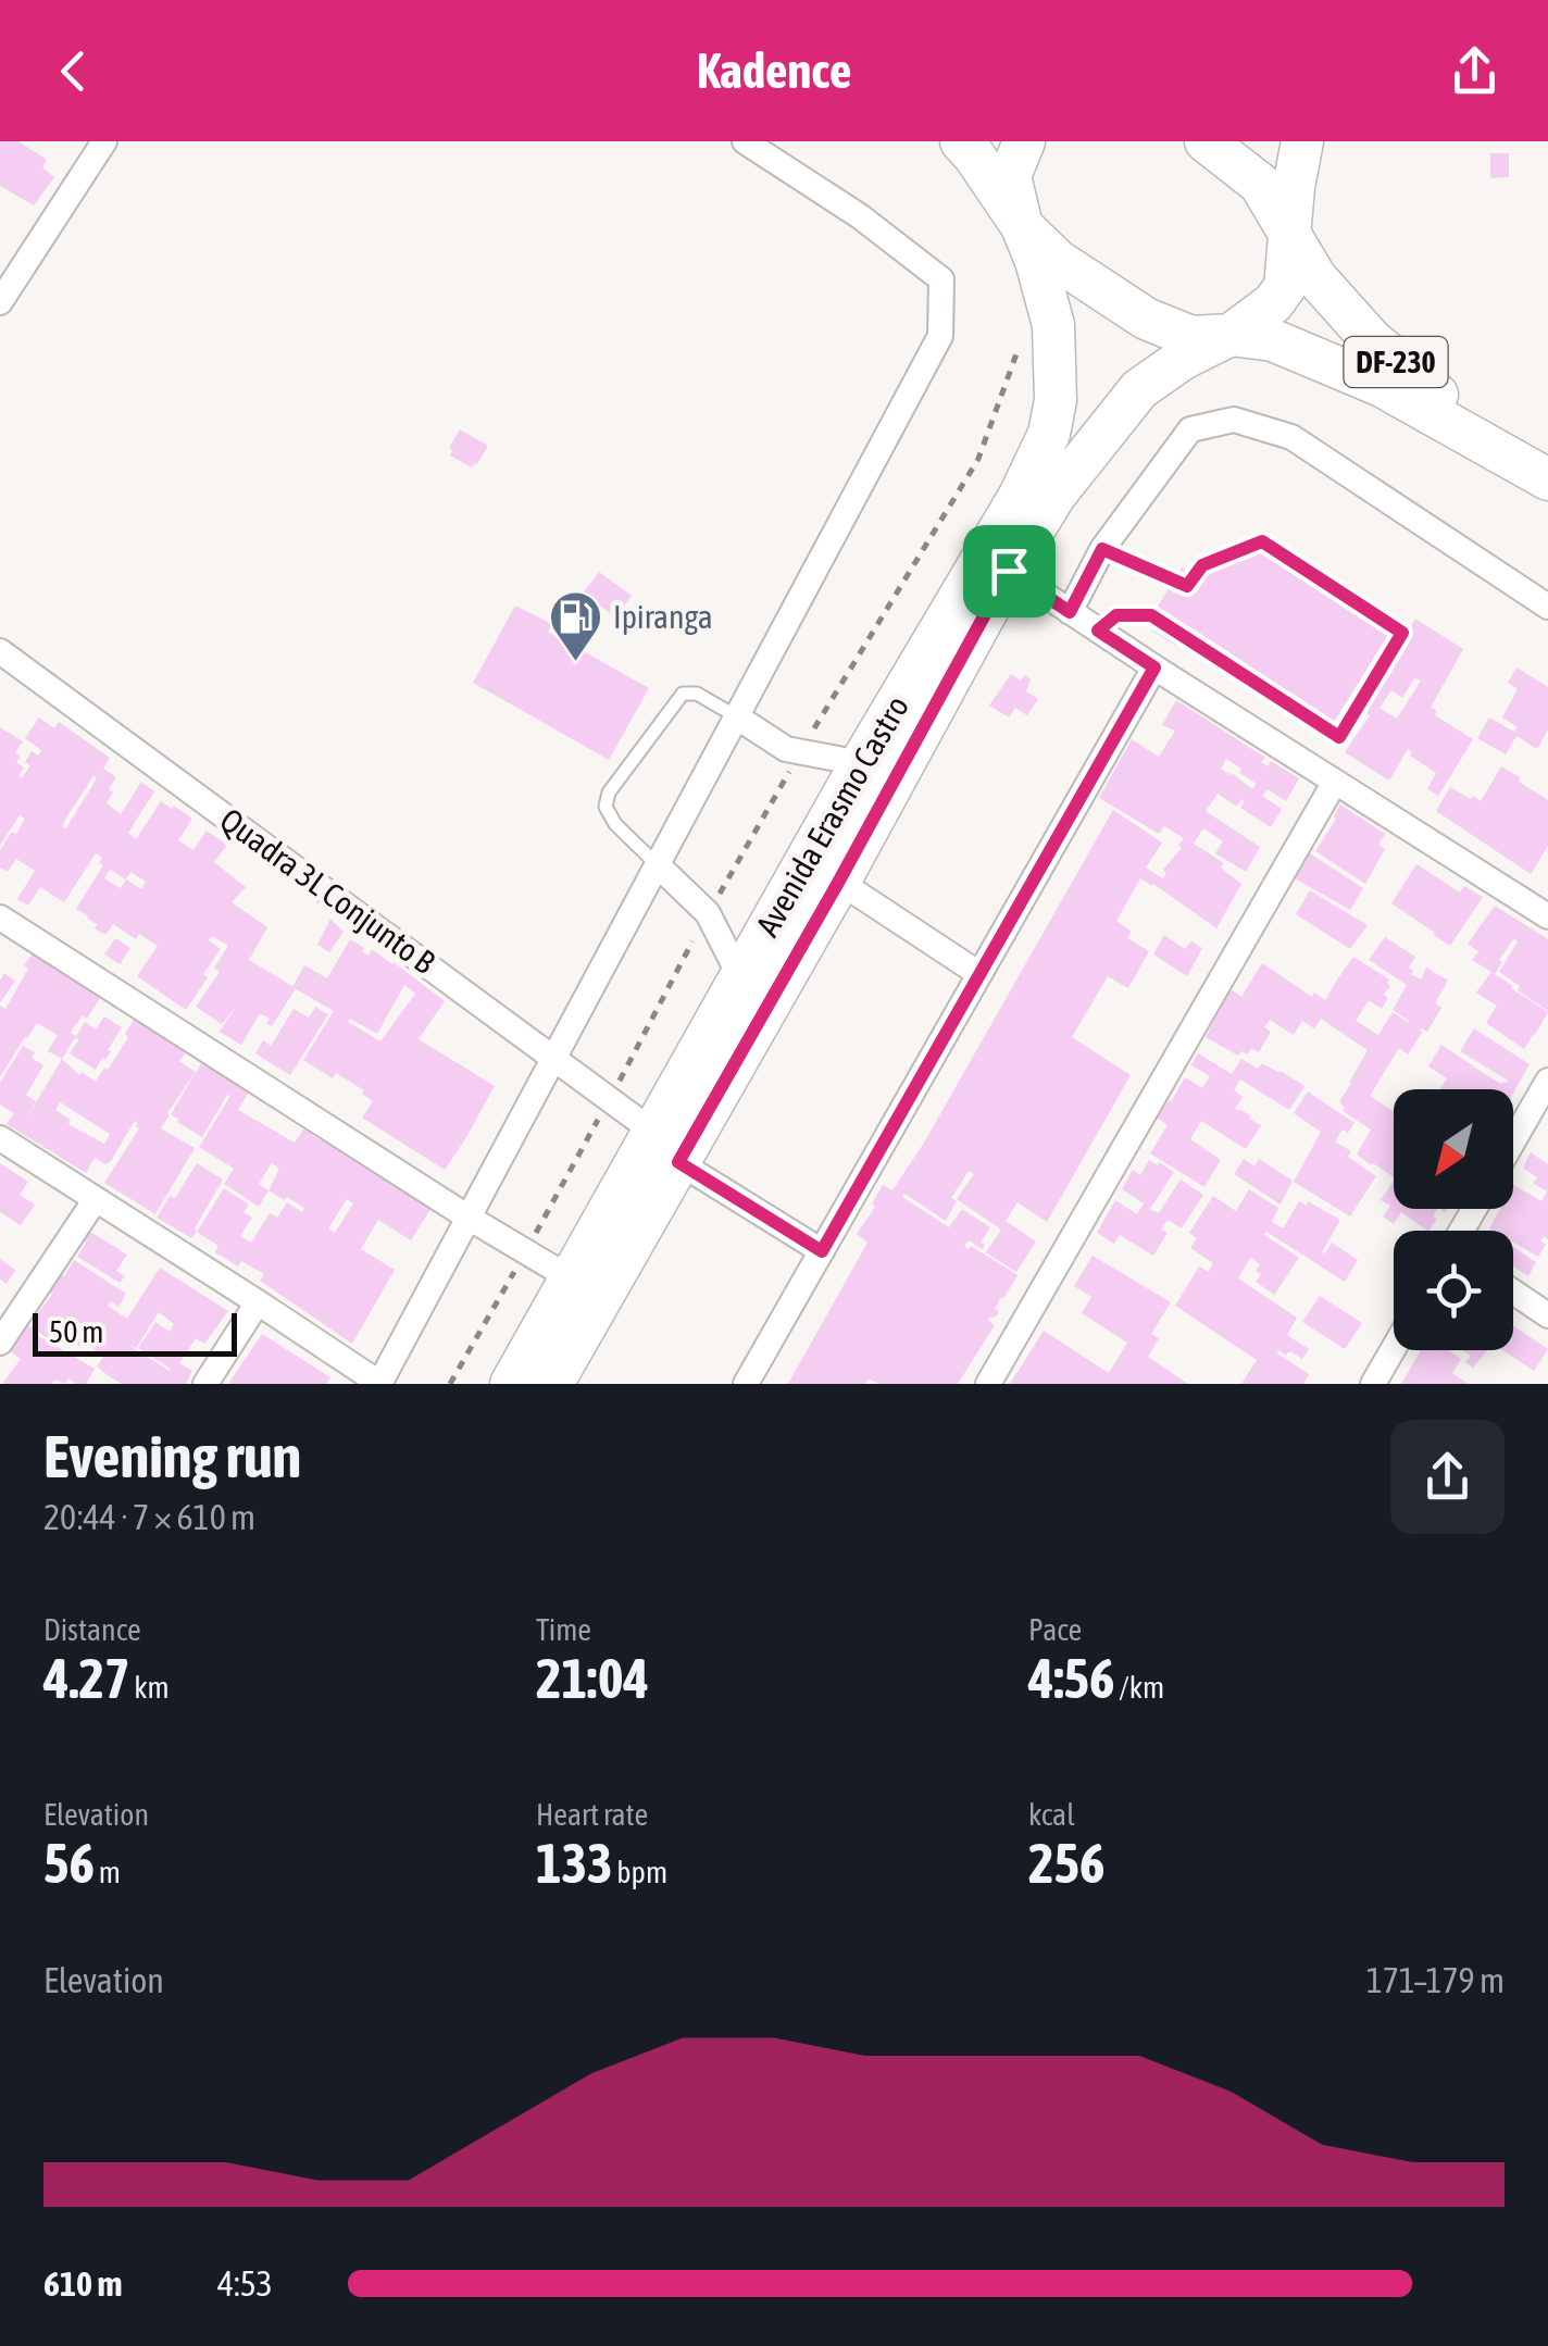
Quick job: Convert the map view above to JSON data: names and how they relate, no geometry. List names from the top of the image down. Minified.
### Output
{"streets":{"main road":["DF-230","Avenida Erasmo Castro"],"street":["Quadra 3L Conjunto B"]},"crossings":[["DF-230","Avenida Erasmo Castro"],["Avenida Erasmo Castro","Quadra 3L Conjunto B"]],"places":{"fuel station":["Ipiranga"]},"scale_bar":"50 m","north":"bottom left","page":{"header":"Kadence","scale":"50 m","heading":["Evening run","20:44 · 7 × 610 m"],"stats":[["Distance","4.27 km"],["Time","21:04"],["Pace","4:56 /km"],["Elevation","56 m"],["Heart rate","133 bpm"],["kcal","256"]],"chart":["Elevation","171–179 m"],"list":[{"name":"610 m","note":"4:53"}]}}
